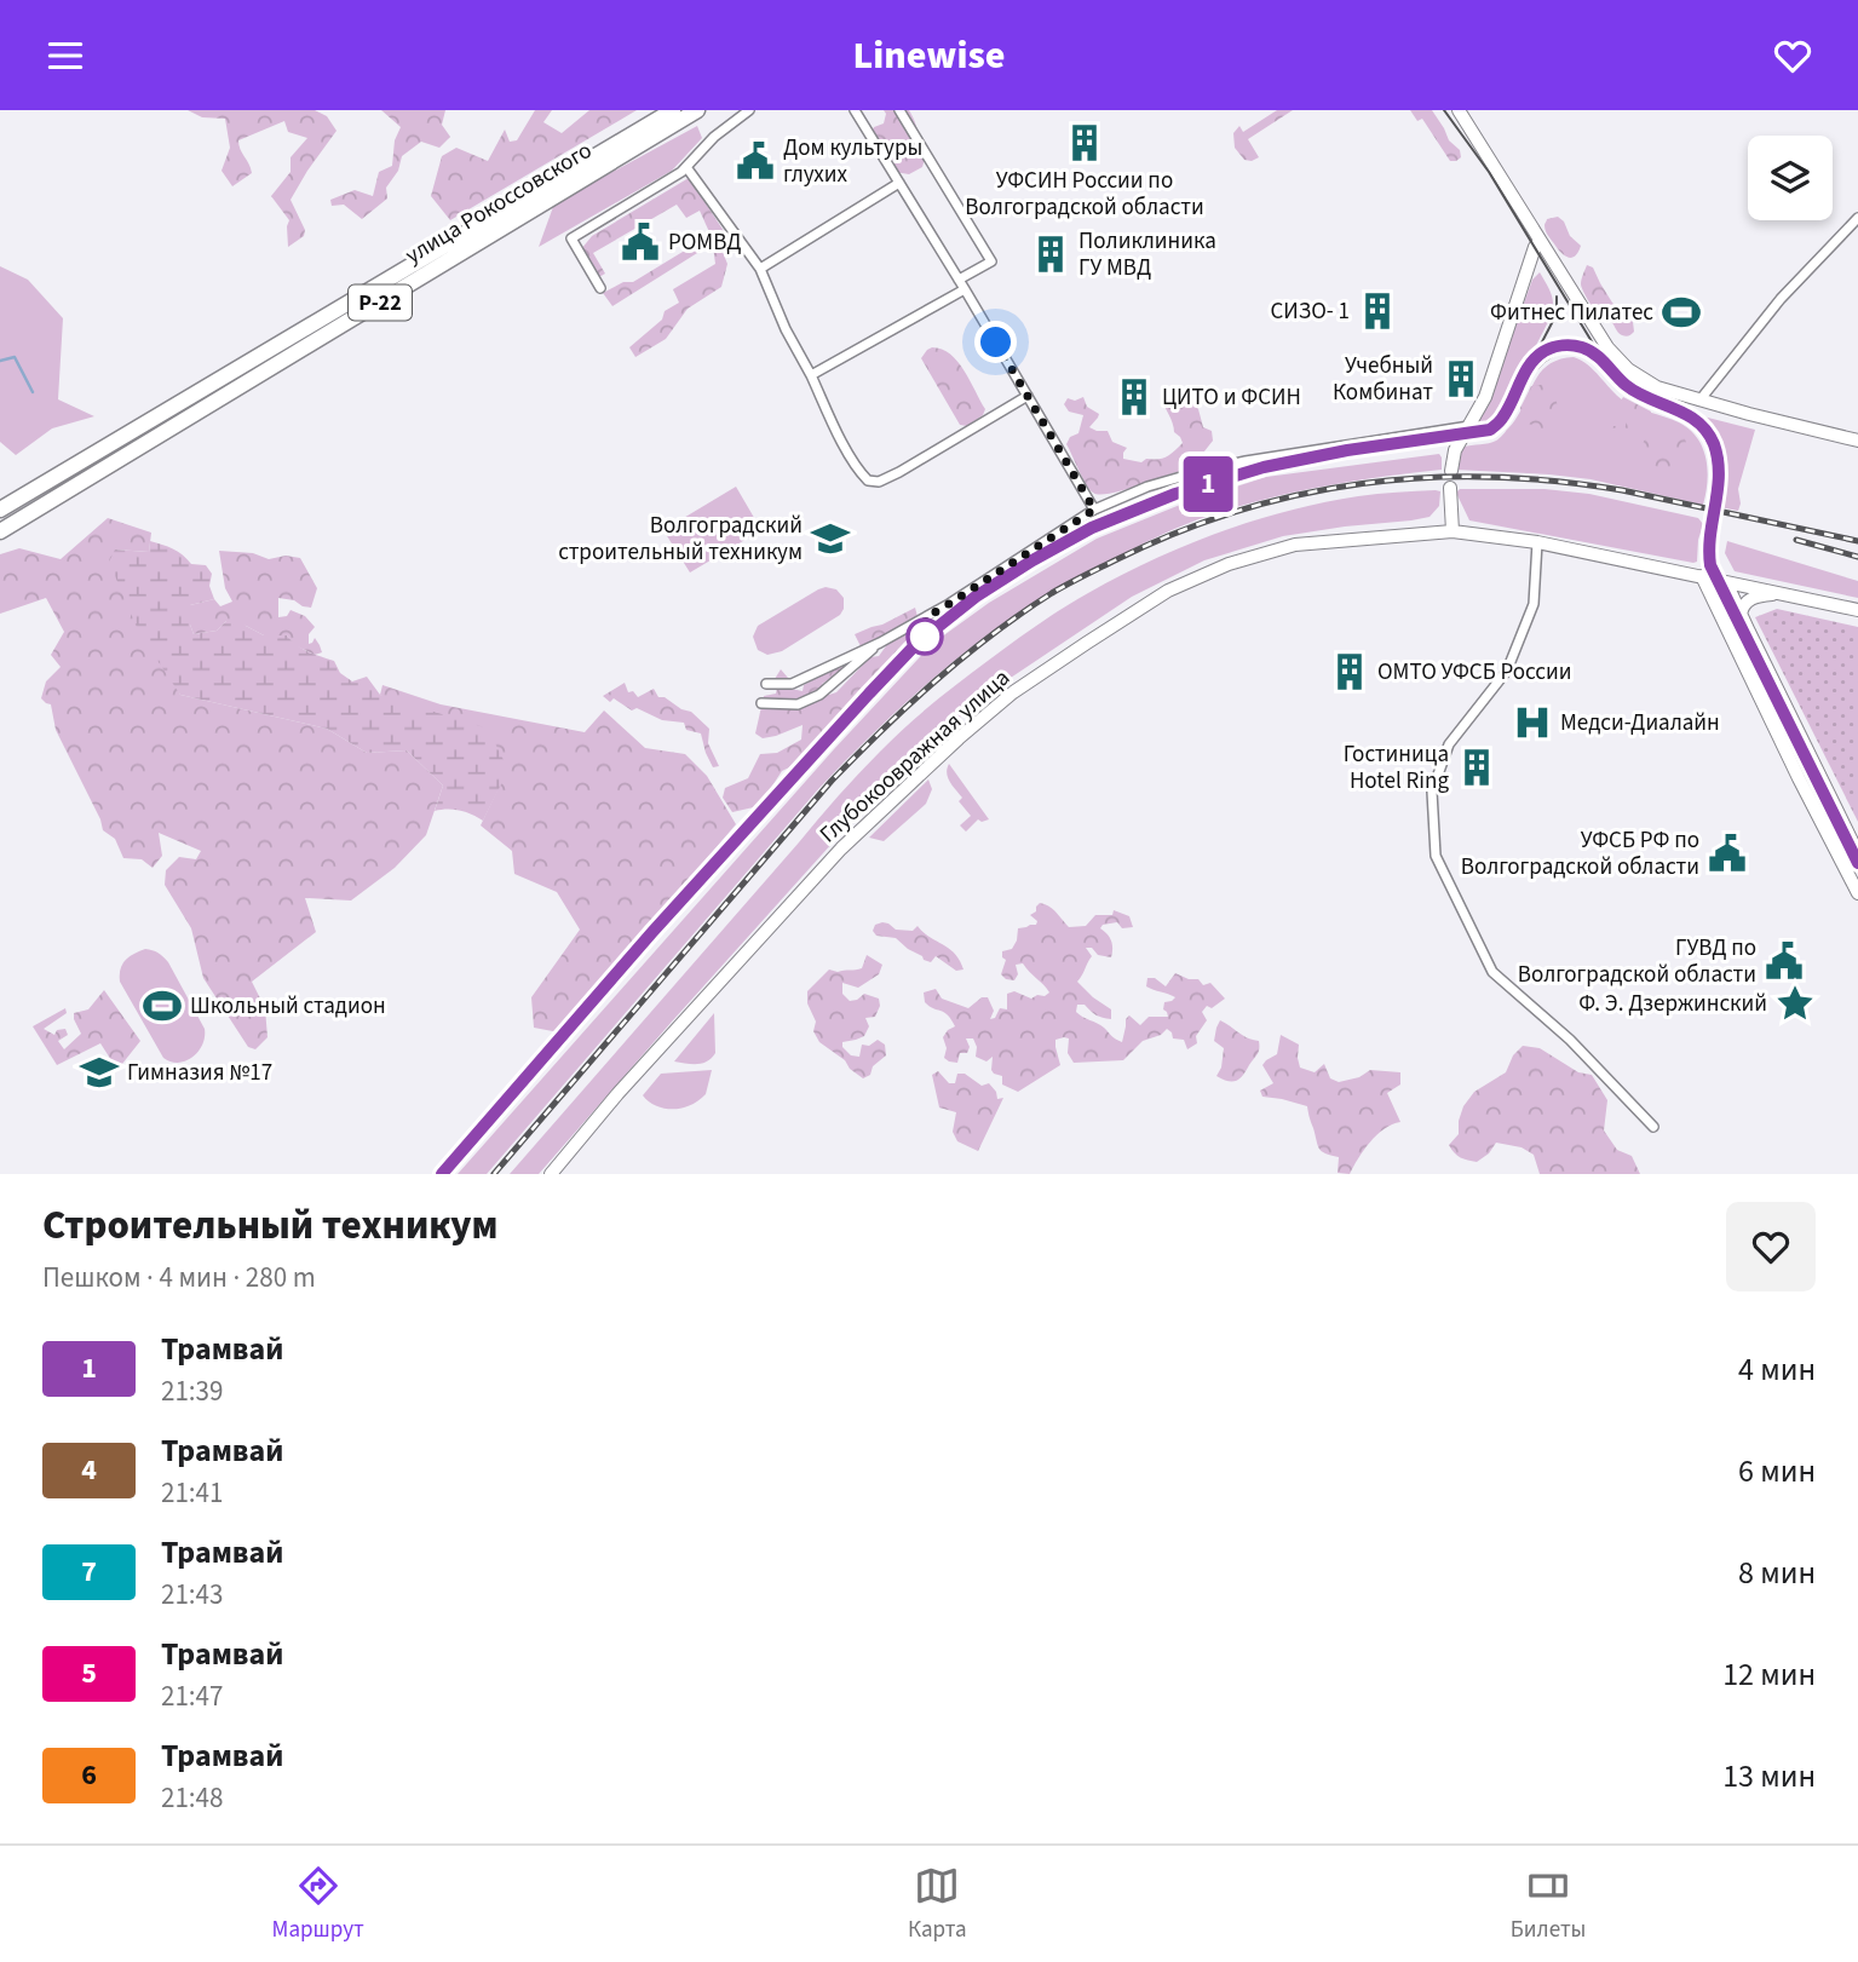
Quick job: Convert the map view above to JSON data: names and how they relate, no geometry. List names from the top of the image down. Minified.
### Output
{"streets":{"highway":["улица Рокоссовского","Р-22"],"main road":["Глубокоовражная улица"]},"places":{"building":["УФСИН России по Волгоградской области","Поликлиника ГУ МВД","СИЗО- 1","Учебный Комбинат","ЦИТО и ФСИН","ОМТО УФСБ России","Гостиница Hotel Ring"],"public building":["Дом культуры глухих","РОМВД","УФСБ РФ по Волгоградской области","ГУВД по Волгоградской области"],"sports":["Фитнес Пилатес","Школьный стадион"],"school or university":["Волгоградский строительный техникум","Гимназия №17"],"hospital":["Медси-Диалайн"],"place":["Ф. Э. Дзержинский"]},"lines":["tram line 1"],"page":{"header":"Linewise","on_map":"1","heading":["Строительный техникум","Пешком · 4 мин · 280 m"],"list":[{"mark":"1","name":"Трамвай","note":"21:39","value":"4 мин"},{"mark":"4","name":"Трамвай","note":"21:41","value":"6 мин"},{"mark":"7","name":"Трамвай","note":"21:43","value":"8 мин"},{"mark":"5","name":"Трамвай","note":"21:47","value":"12 мин"},{"mark":"6","name":"Трамвай","note":"21:48","value":"13 мин"}],"tabs":["Маршрут","Карта","Билеты"]}}
